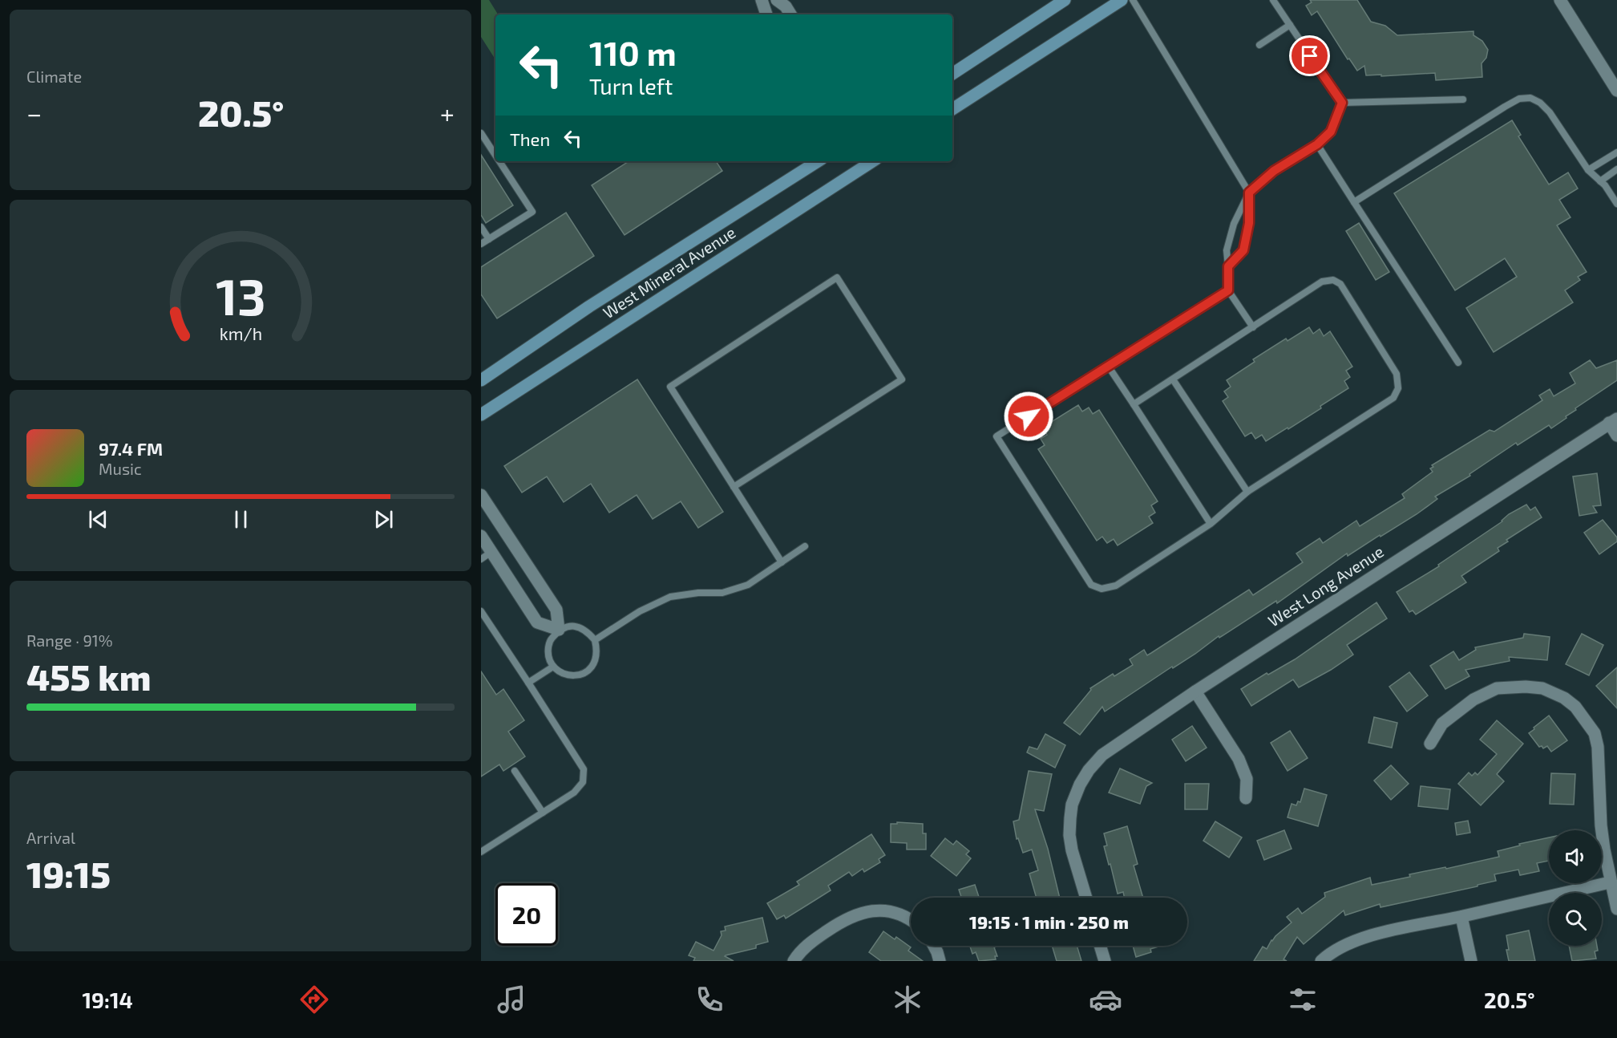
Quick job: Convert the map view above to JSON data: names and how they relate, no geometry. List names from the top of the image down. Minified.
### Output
{"streets":{"main road":["West Mineral Avenue"],"street":["West Long Avenue"]},"page":{"tile":["Climate",["Range · 91%","455 km"],["Arrival","19:15"]],"turn":["110 m","Turn left"],"heat":["−","20.5°","+"],"then":"Then","song":["97.4 FM","Music"],"limit":"20","trip":"19:15 · 1 min · 250 m","tabs":["19:14","20.5°"],"gauge":["13","km/h"]}}
